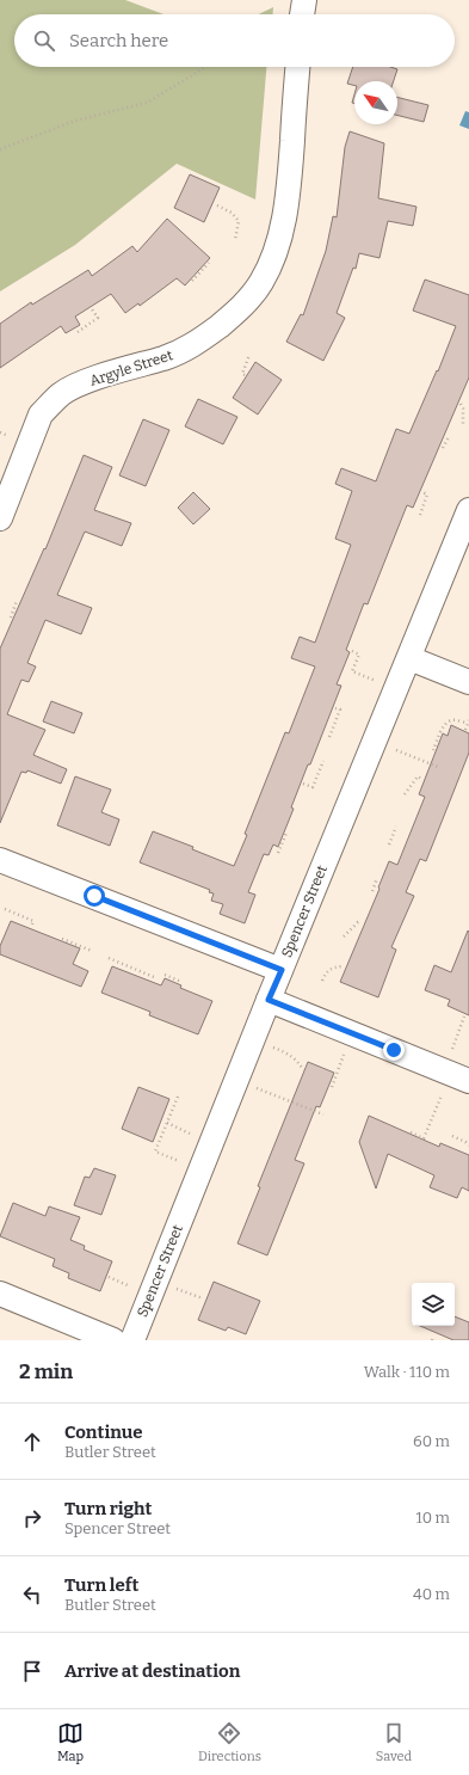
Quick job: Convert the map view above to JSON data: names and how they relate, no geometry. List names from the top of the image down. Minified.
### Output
{"streets":{"street":["Argyle Street","Spencer Street"]},"north":"top left","page":{"search":"Search here","heading":["2 min","Walk · 110 m"],"list":[["Continue","Butler Street","60 m"],["Turn right","Spencer Street","10 m"],["Turn left","Butler Street","40 m"],"Arrive at destination"],"nav":["Map","Directions","Saved"]}}
